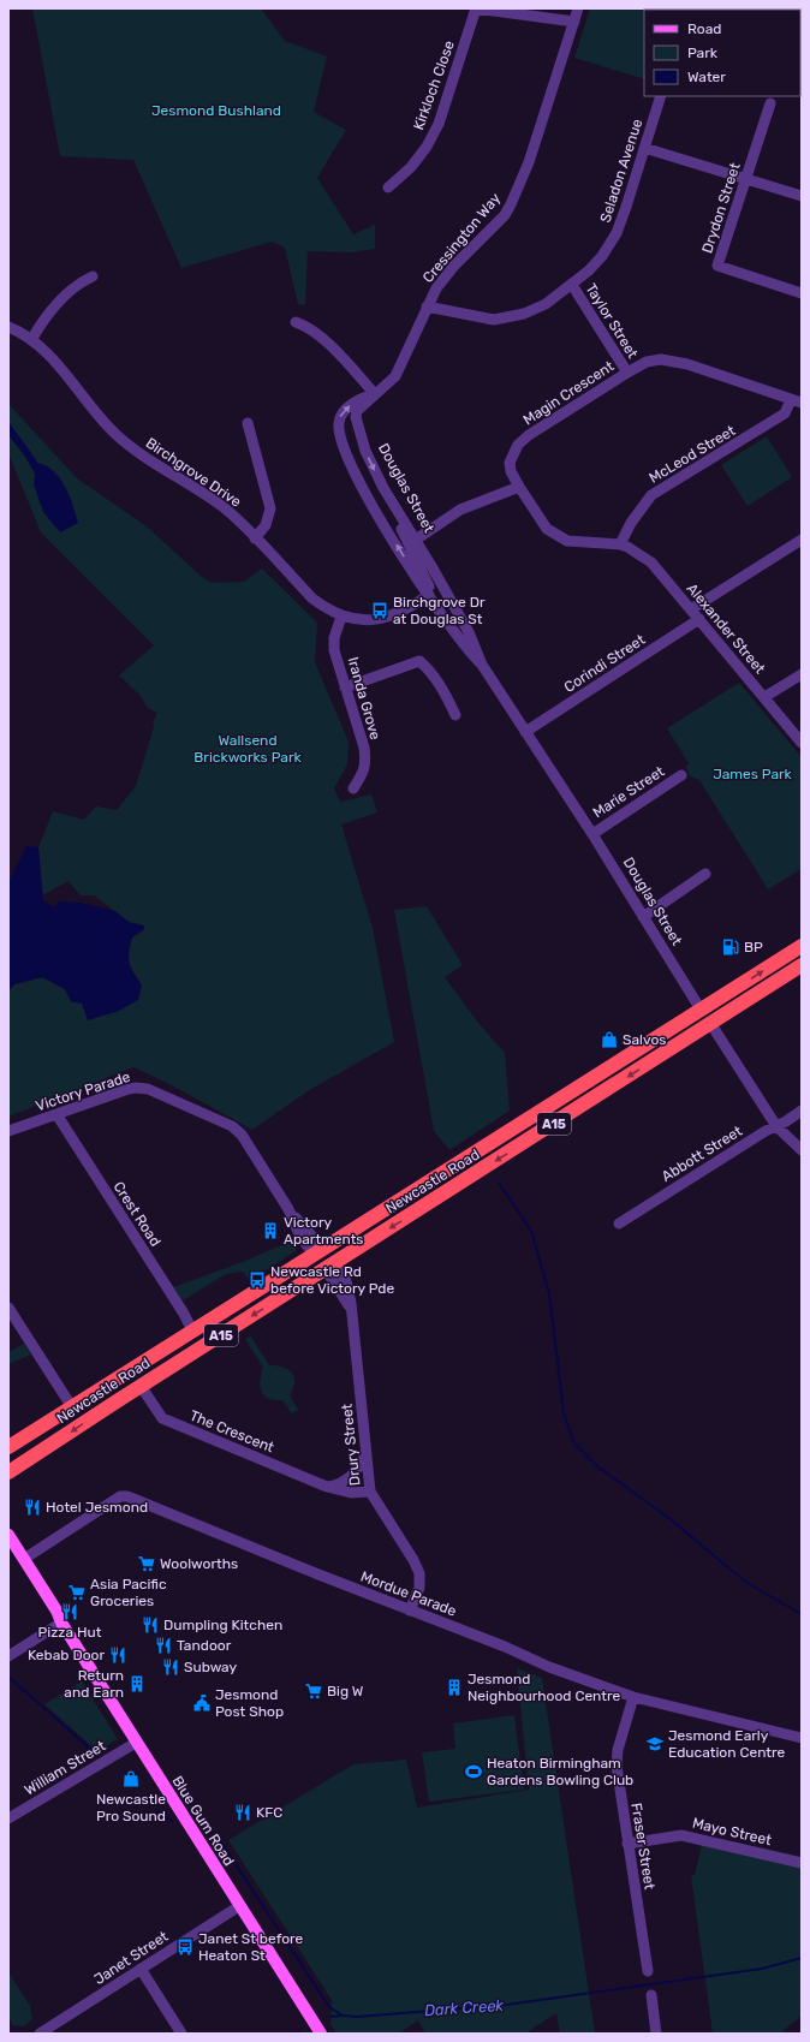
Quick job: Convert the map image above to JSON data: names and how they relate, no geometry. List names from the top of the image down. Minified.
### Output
{"streets":{"highway":["Douglas Street","A15","Newcastle Road"],"main road":["Blue Gum Road"],"street":["Kirkloch Close","Seladon Avenue","Drydon Street","Cressington Way","Taylor Street","Magin Crescent","McLeod Street","Birchgrove Drive","Alexander Street","Corindi Street","Iranda Grove","Marie Street","Victory Parade","Abbott Street","Crest Road","The Crescent","Drury Street","Mordue Parade","William Street","Mayo Street","Fraser Street","Janet Street"]},"crossings":[["Seladon Avenue","Cressington Way"],["Seladon Avenue","Taylor Street"],["Cressington Way","Douglas Street"],["Taylor Street","Magin Crescent"],["Magin Crescent","McLeod Street"],["Magin Crescent","Alexander Street"],["McLeod Street","Alexander Street"],["Birchgrove Drive","Douglas Street"],["Birchgrove Drive","Iranda Grove"],["Douglas Street","Corindi Street"],["Douglas Street","Marie Street"],["Douglas Street","Abbott Street"],["Douglas Street","Newcastle Road"],["Alexander Street","Corindi Street"],["Victory Parade","Newcastle Road"],["Victory Parade","Crest Road"],["Newcastle Road","Crest Road"],["Newcastle Road","The Crescent"],["Newcastle Road","Drury Street"],["The Crescent","Drury Street"],["Drury Street","Mordue Parade"],["Mordue Parade","Blue Gum Road"],["Mordue Parade","Fraser Street"],["William Street","Blue Gum Road"],["Blue Gum Road","Janet Street"],["Mayo Street","Fraser Street"]],"water":["Dark Creek"],"parks":["Jesmond Bushland","Wallsend Brickworks Park","James Park"],"places":{"bus stop":["Birchgrove Dr at Douglas St","Newcastle Rd before Victory Pde","Janet St before Heaton St"],"fuel station":["BP"],"shop":["Salvos","Newcastle Pro Sound"],"building":["Victory Apartments","Return and Earn","Jesmond Neighbourhood Centre"],"restaurant":["Hotel Jesmond","Pizza Hut","Dumpling Kitchen","Tandoor","Kebab Door","Subway","KFC"],"supermarket":["Woolworths","Asia Pacific Groceries","Big W"],"public building":["Jesmond Post Shop"],"school or university":["Jesmond Early Education Centre"],"sports":["Heaton Birmingham Gardens Bowling Club"]},"legend":["Road","Park","Water"]}
